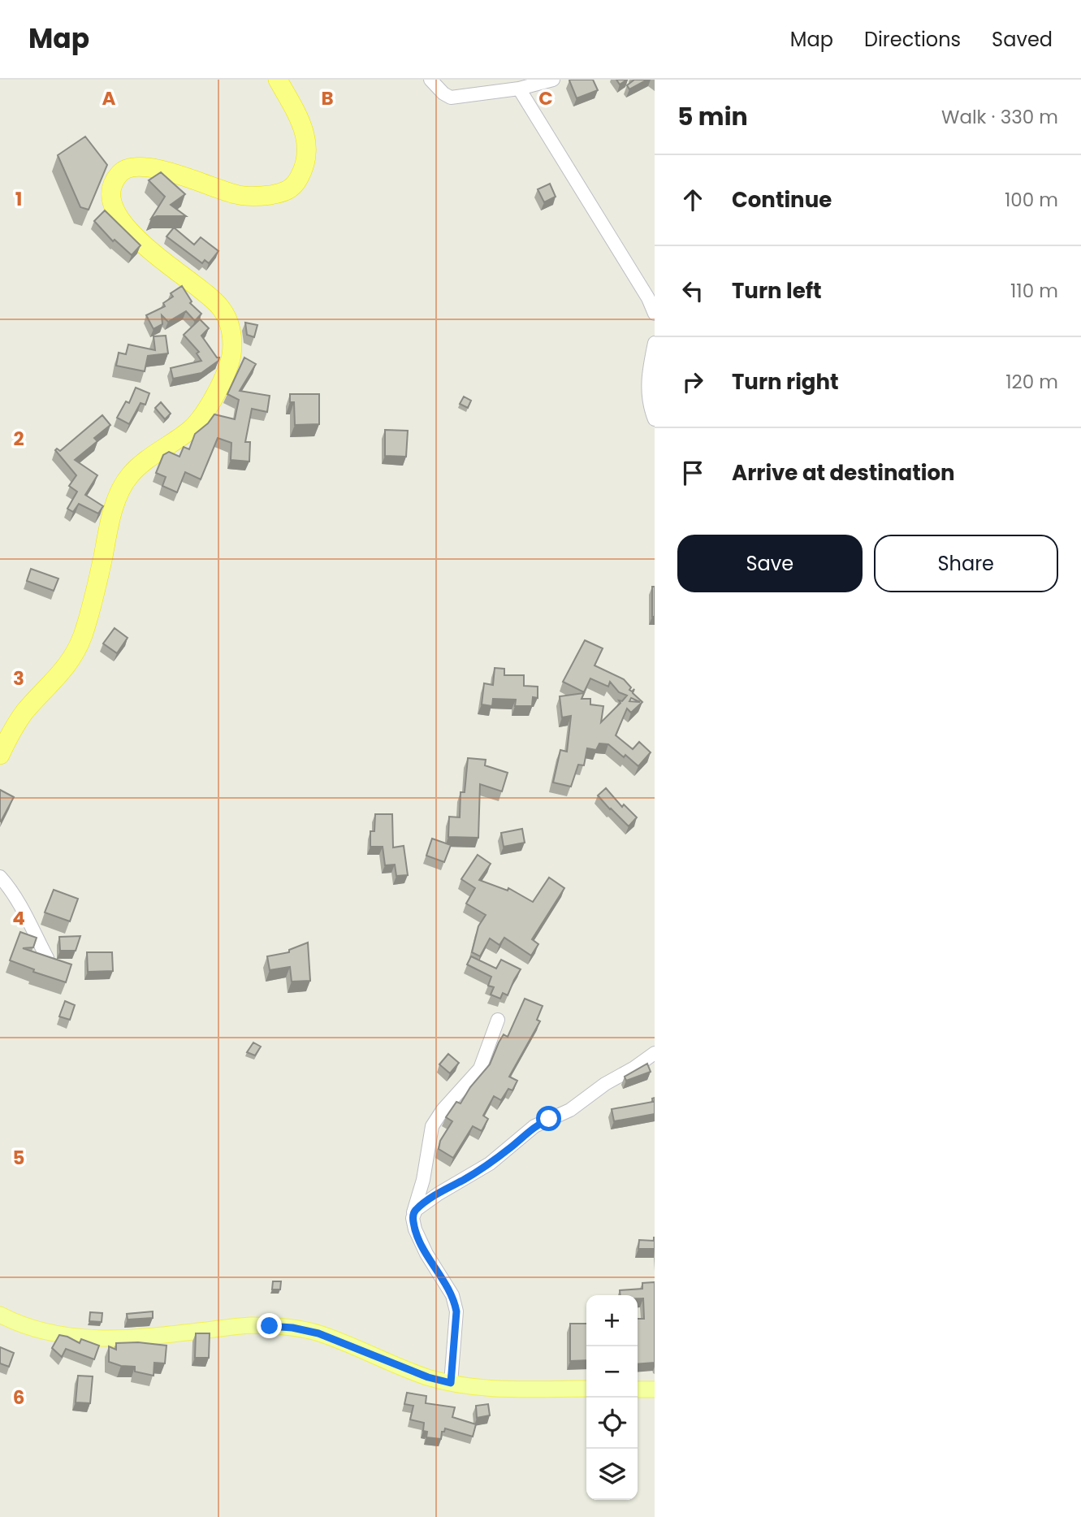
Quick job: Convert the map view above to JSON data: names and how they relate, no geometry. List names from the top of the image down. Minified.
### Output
{"page":{"header":"Map","nav":["Map","Directions","Saved"],"heading":["5 min","Walk · 330 m"],"list":[["Continue","100 m"],["Turn left","110 m"],["Turn right","120 m"],"Arrive at destination"],"buttons":["Save","Share"],"map_buttons":["+","−"]},"grid":{"columns":["A","B","C"],"rows":["1","2","3","4","5","6"]}}
